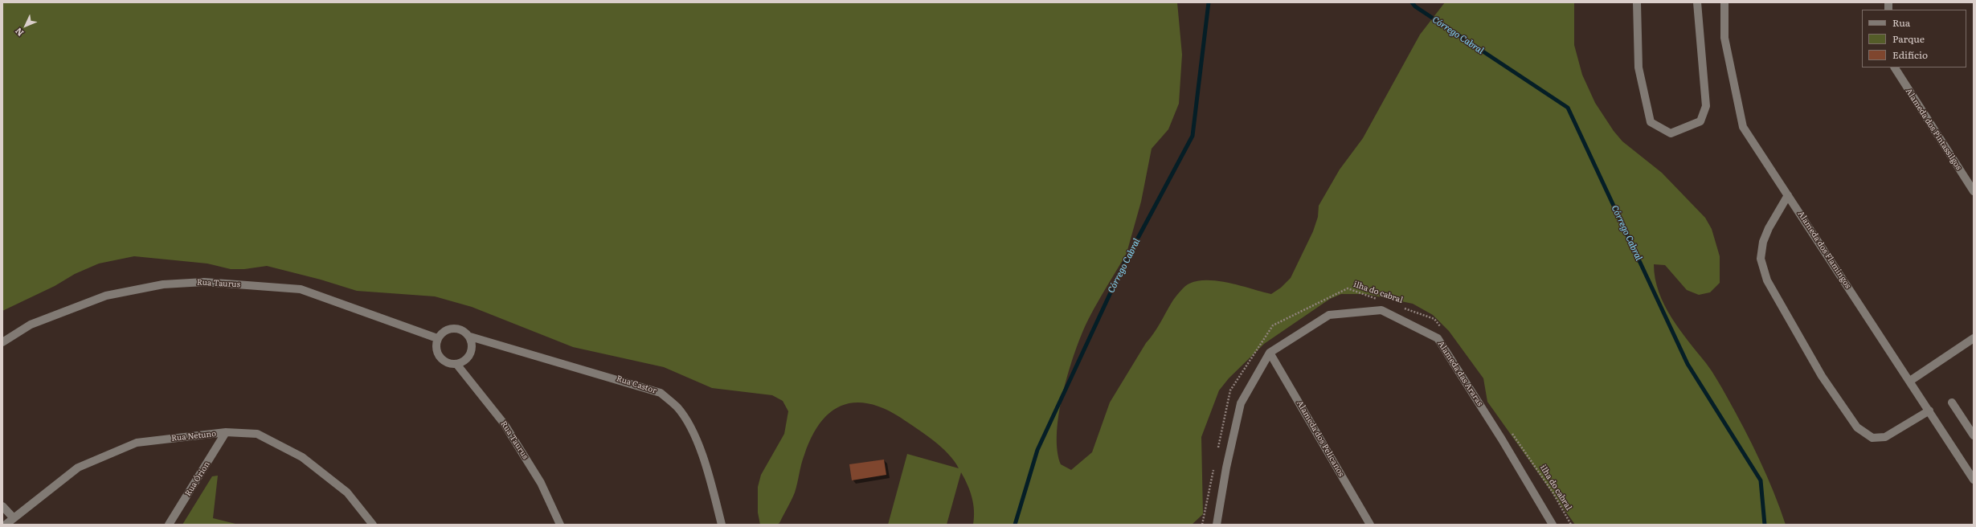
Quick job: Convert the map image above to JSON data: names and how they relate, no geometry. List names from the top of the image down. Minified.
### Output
{"streets":{"street":["Alameda dos Pintassilgos","Alameda dos Flamingos","Rua Taurus","Alameda das Araras","Rua Castor","Rua Netuno","Alameda dos Pelicanos","Rua Órion"],"path":["ilha do cabral"]},"crossings":[["Rua Taurus","Rua Castor"],["Alameda das Araras","Alameda dos Pelicanos"],["Rua Netuno","Rua Órion"]],"water":["Córrego Cabral"],"legend":["Rua","Parque","Edifício"],"north":"bottom left"}
